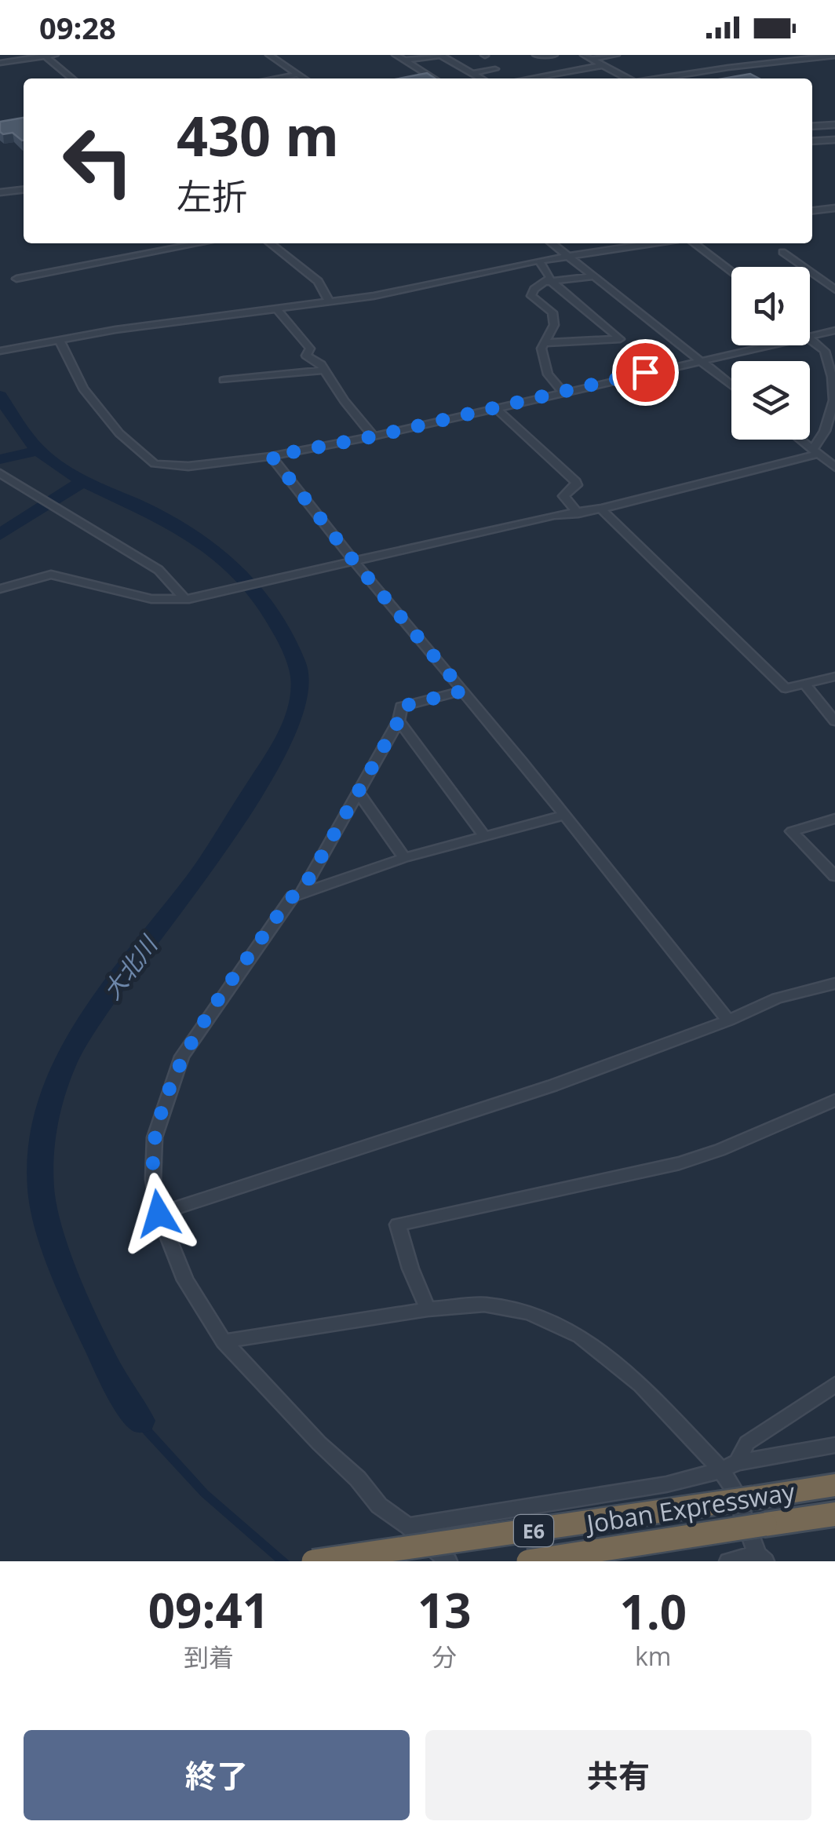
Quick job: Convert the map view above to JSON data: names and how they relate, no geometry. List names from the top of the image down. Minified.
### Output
{"streets":{"highway":["Joban Expressway","E6"]},"water":["大北川"],"page":{"status":"09:28","turn":["430 m","左折"],"eta":["09:41","到着","13","分","1.0","km"],"buttons":["終了","共有"]}}
